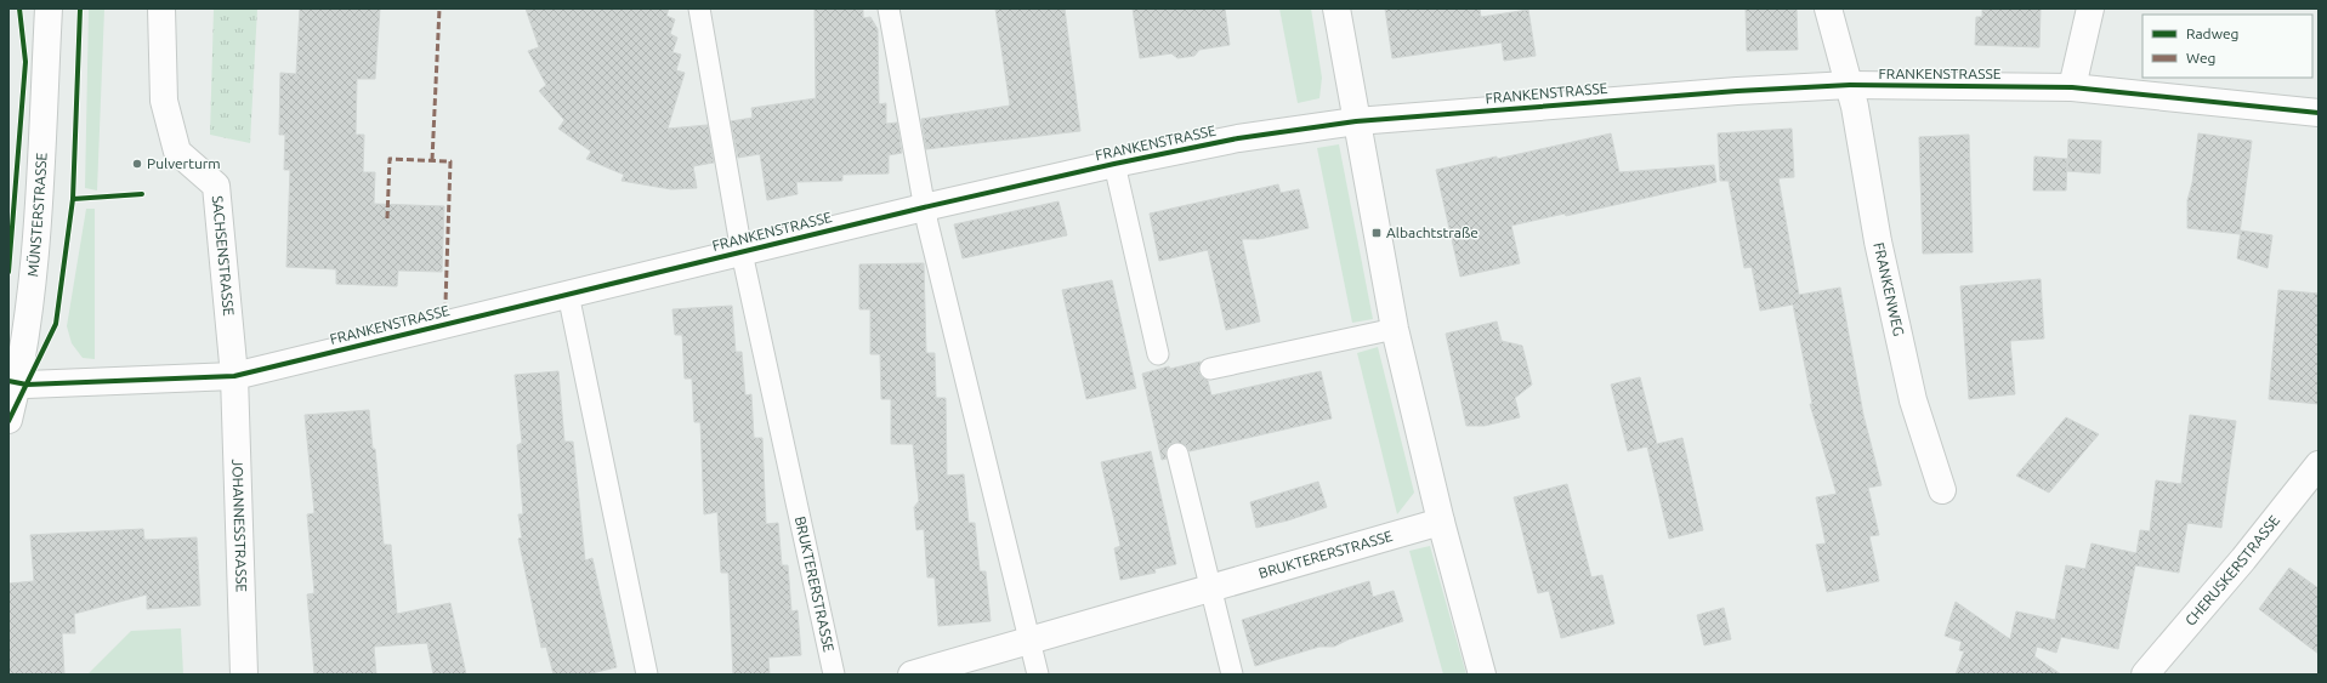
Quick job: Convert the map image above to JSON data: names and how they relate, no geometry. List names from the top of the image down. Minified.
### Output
{"streets":{"street":["FRANKENSTRASSE","MÜNSTERSTRASSE","SACHSENSTRASSE","FRANKENWEG","JOHANNESSTRASSE","BRUKTERERSTRASSE","CHERUSKERSTRASSE"]},"crossings":[["FRANKENSTRASSE","MÜNSTERSTRASSE"],["FRANKENSTRASSE","SACHSENSTRASSE"],["FRANKENSTRASSE","FRANKENWEG"],["FRANKENSTRASSE","JOHANNESSTRASSE"],["FRANKENSTRASSE","BRUKTERERSTRASSE"],["SACHSENSTRASSE","JOHANNESSTRASSE"]],"places":{"other":["Pulverturm"],"transit":["Albachtstraße"]},"legend":["Radweg","Weg"]}
